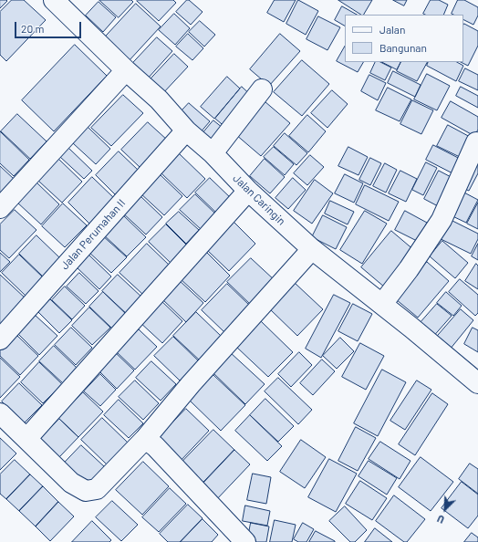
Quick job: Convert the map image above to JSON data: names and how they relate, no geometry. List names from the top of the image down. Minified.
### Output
{"streets":{"street":["Jalan Caringin","Jalan Perumahan II"]},"crossings":[["Jalan Caringin","Jalan Perumahan II"]],"legend":["Jalan","Bangunan"],"scale_bar":"20 m","north":"bottom left"}
